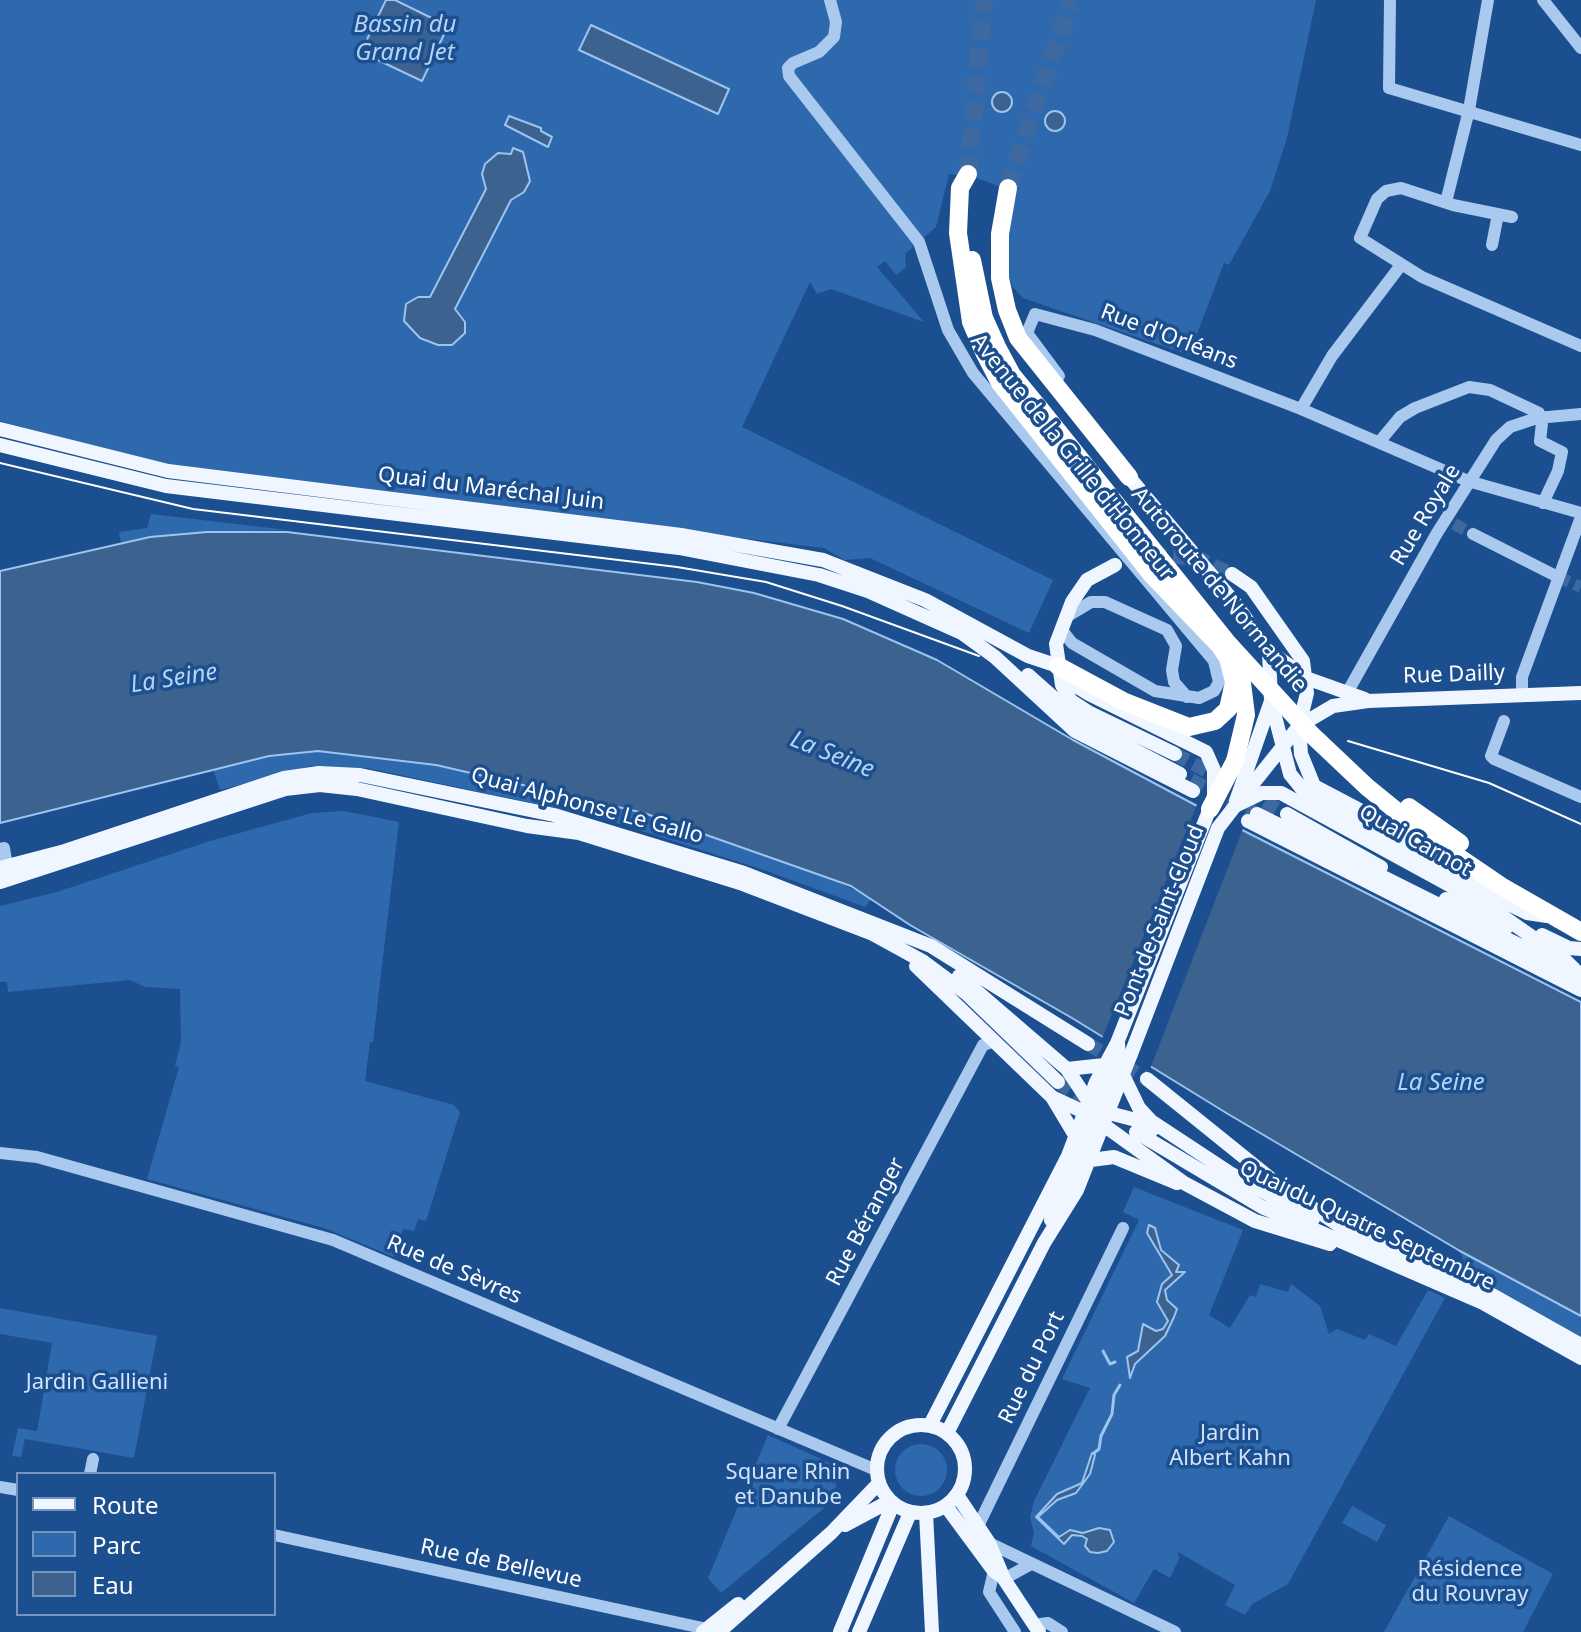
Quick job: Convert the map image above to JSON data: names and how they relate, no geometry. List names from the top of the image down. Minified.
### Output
{"streets":{"highway":["Autoroute de Normandie"],"main road":["Quai du Maréchal Juin","Rue Dailly","Quai Alphonse Le Gallo","Quai Carnot","Pont de Saint-Cloud","Quai du Quatre Septembre"],"street":["Rue d'Orléans","Avenue de la Grille d'Honneur","Rue Royale","Rue Béranger","Rue de Sèvres","Rue du Port","Rue de Bellevue"]},"crossings":[["Rue d'Orléans","Rue Royale"],["Rue d'Orléans","Autoroute de Normandie"],["Autoroute de Normandie","Quai Carnot"],["Rue Dailly","Quai Carnot"],["Quai Carnot","Pont de Saint-Cloud"],["Rue Béranger","Rue de Sèvres"]],"water":["Bassin du Grand Jet","La Seine"],"parks":["Jardin Gallieni","Jardin Albert Kahn","Square Rhin et Danube","Résidence du Rouvray"],"legend":["Route","Parc","Eau"]}
